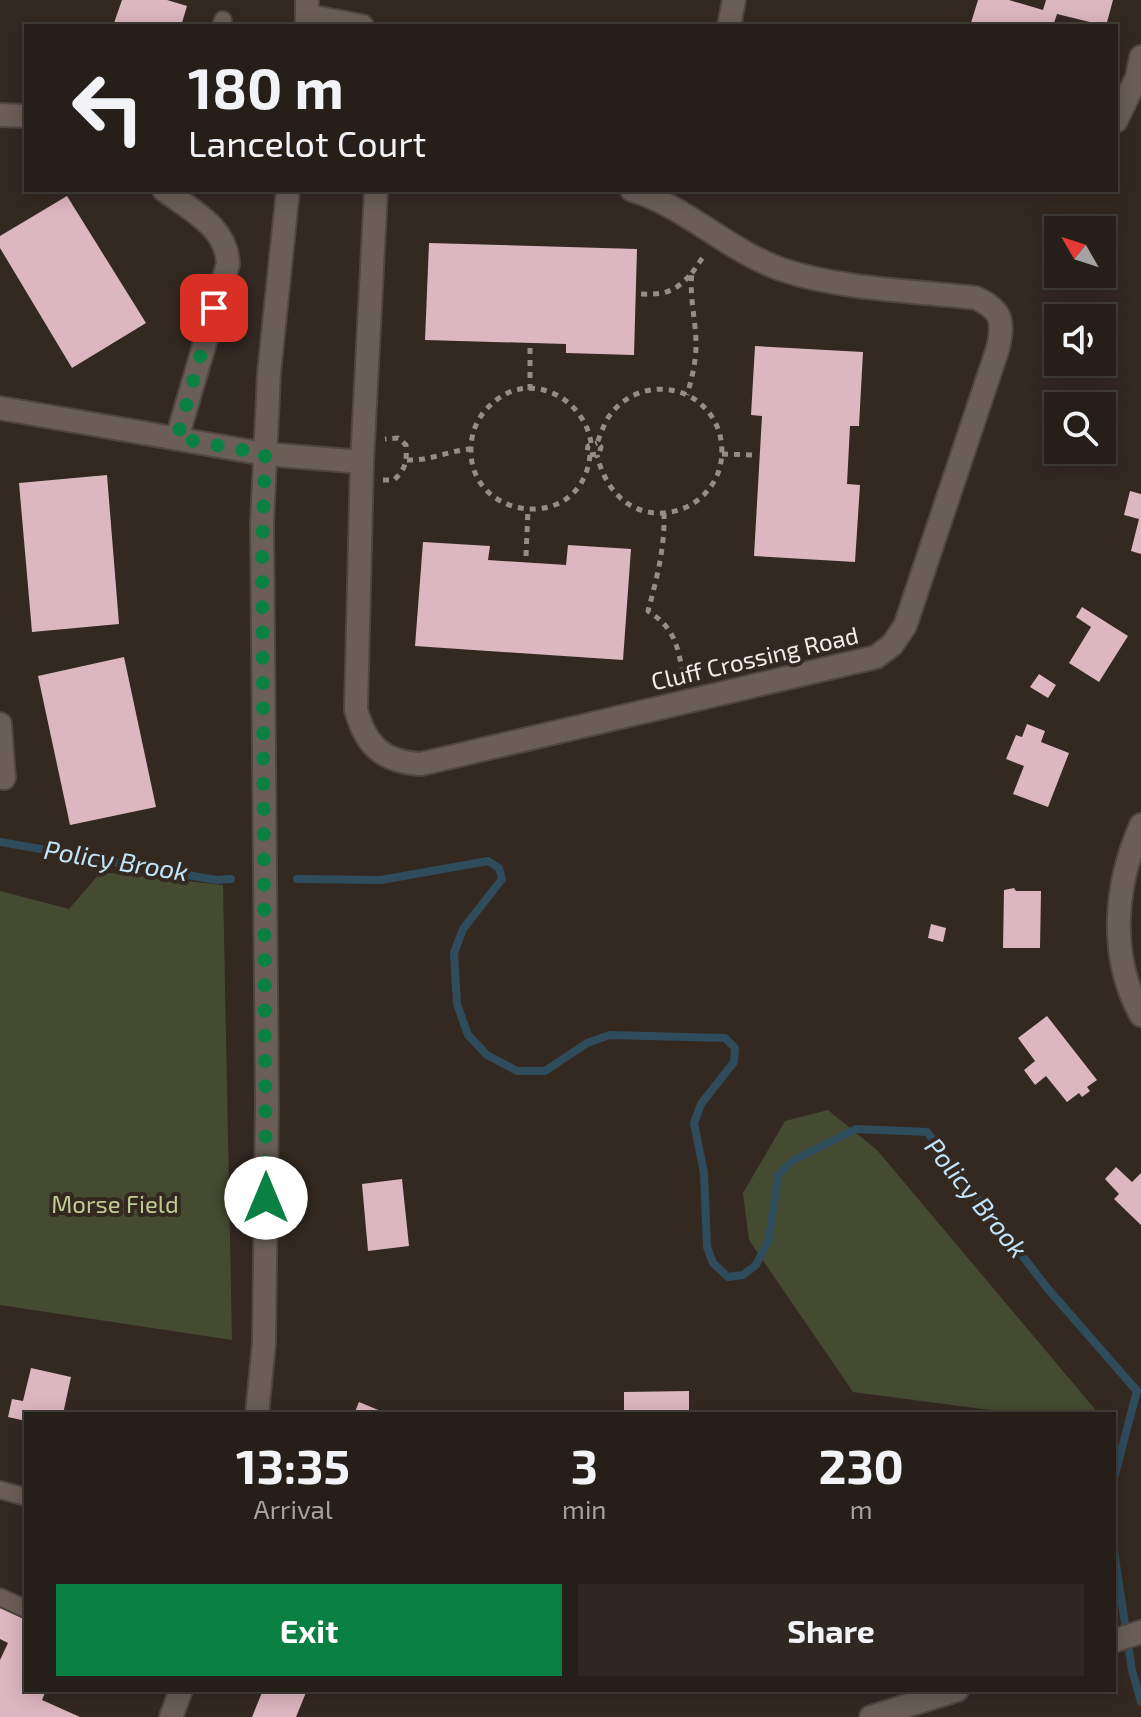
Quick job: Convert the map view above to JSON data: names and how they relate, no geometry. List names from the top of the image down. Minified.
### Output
{"streets":{"street":["Cluff Crossing Road"]},"water":["Policy Brook"],"parks":["Morse Field"],"north":"top left","page":{"turn":["180 m","Lancelot Court"],"eta":["13:35","Arrival","3","min","230","m"],"buttons":["Exit","Share"]}}
